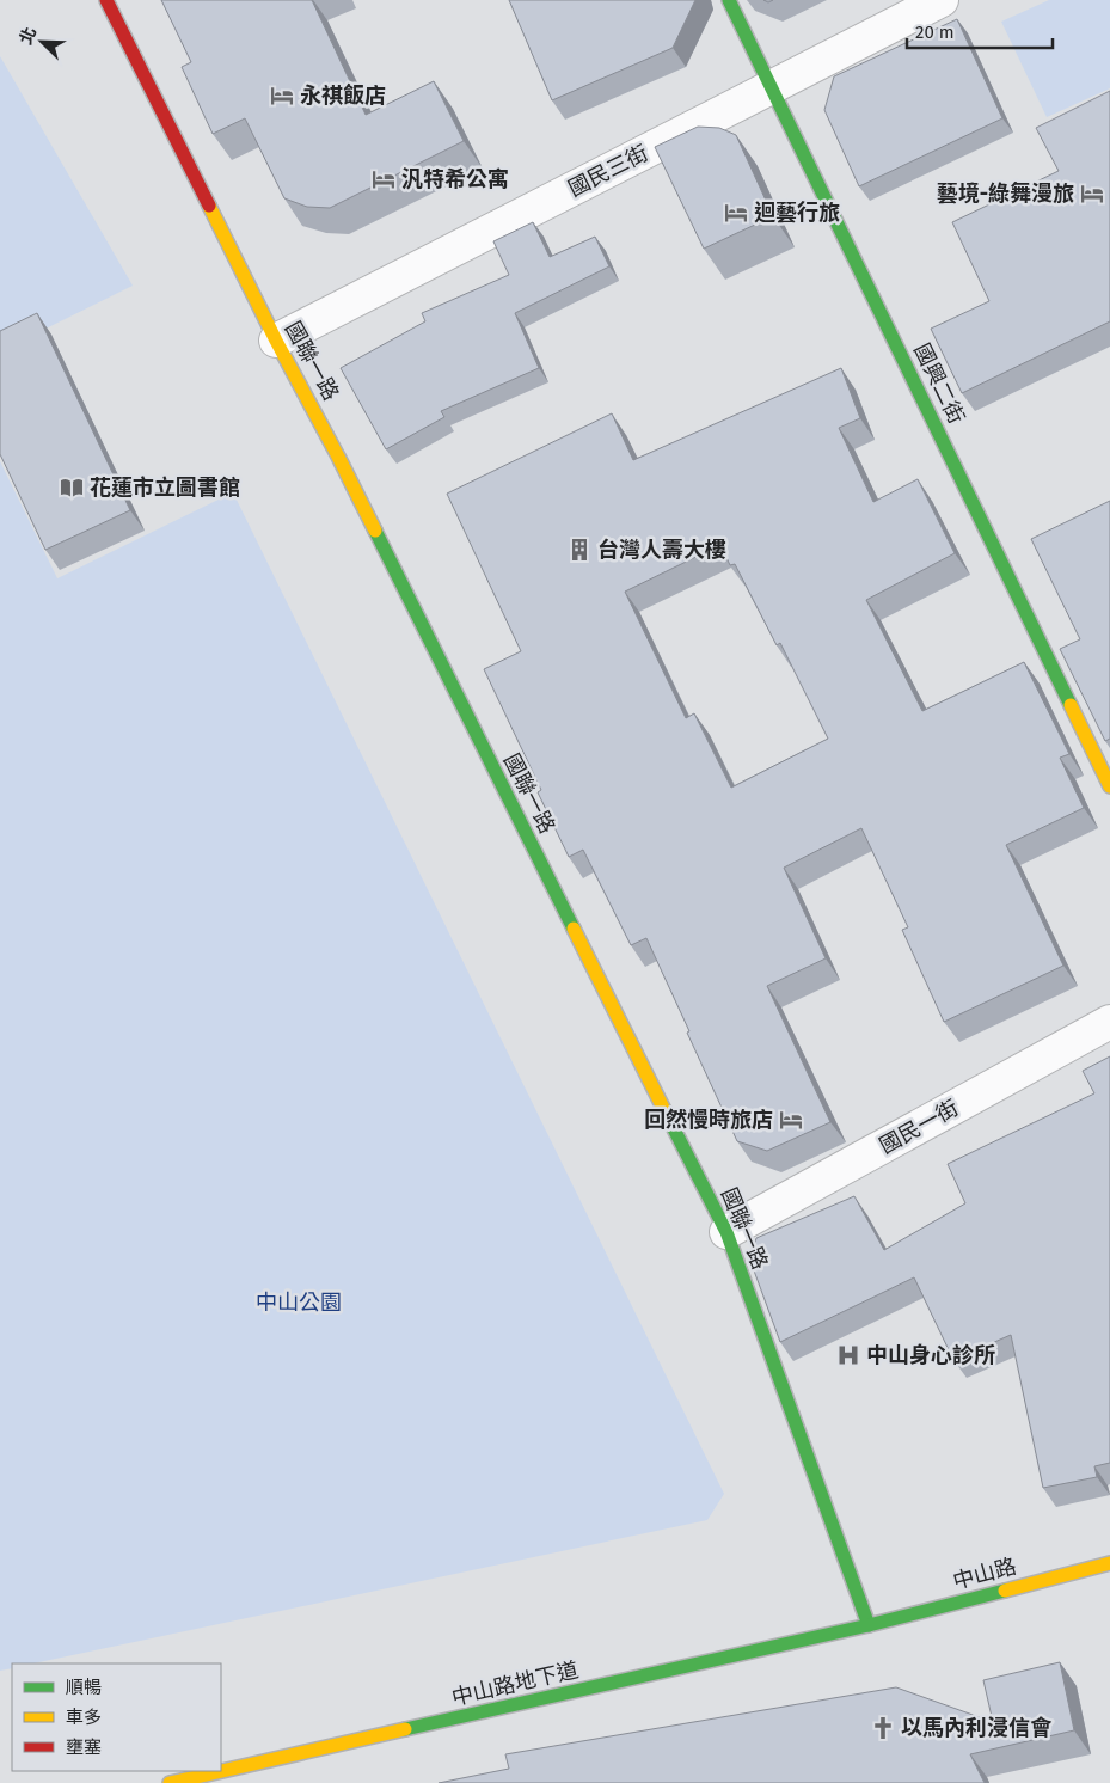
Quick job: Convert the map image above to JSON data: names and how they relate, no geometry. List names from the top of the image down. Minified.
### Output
{"streets":{"street":["國民三街","國聯一路","國興二街","國民一街","中山路","中山路地下道"]},"crossings":[["國民三街","國聯一路"],["國民三街","國興二街"],["國聯一路","國民一街"],["國聯一路","中山路"],["國聯一路","中山路地下道"],["中山路","中山路地下道"]],"parks":["中山公園"],"places":{"hotel":["永祺飯店","汎特希公寓","藝境-綠舞漫旅","迴藝行旅","回然慢時旅店"],"library":["花蓮市立圖書館"],"building":["台灣人壽大樓"],"hospital":["中山身心診所"],"church":["以馬內利浸信會"]},"legend":["順暢","車多","壅塞"],"scale_bar":"20 m","north":"top left"}
